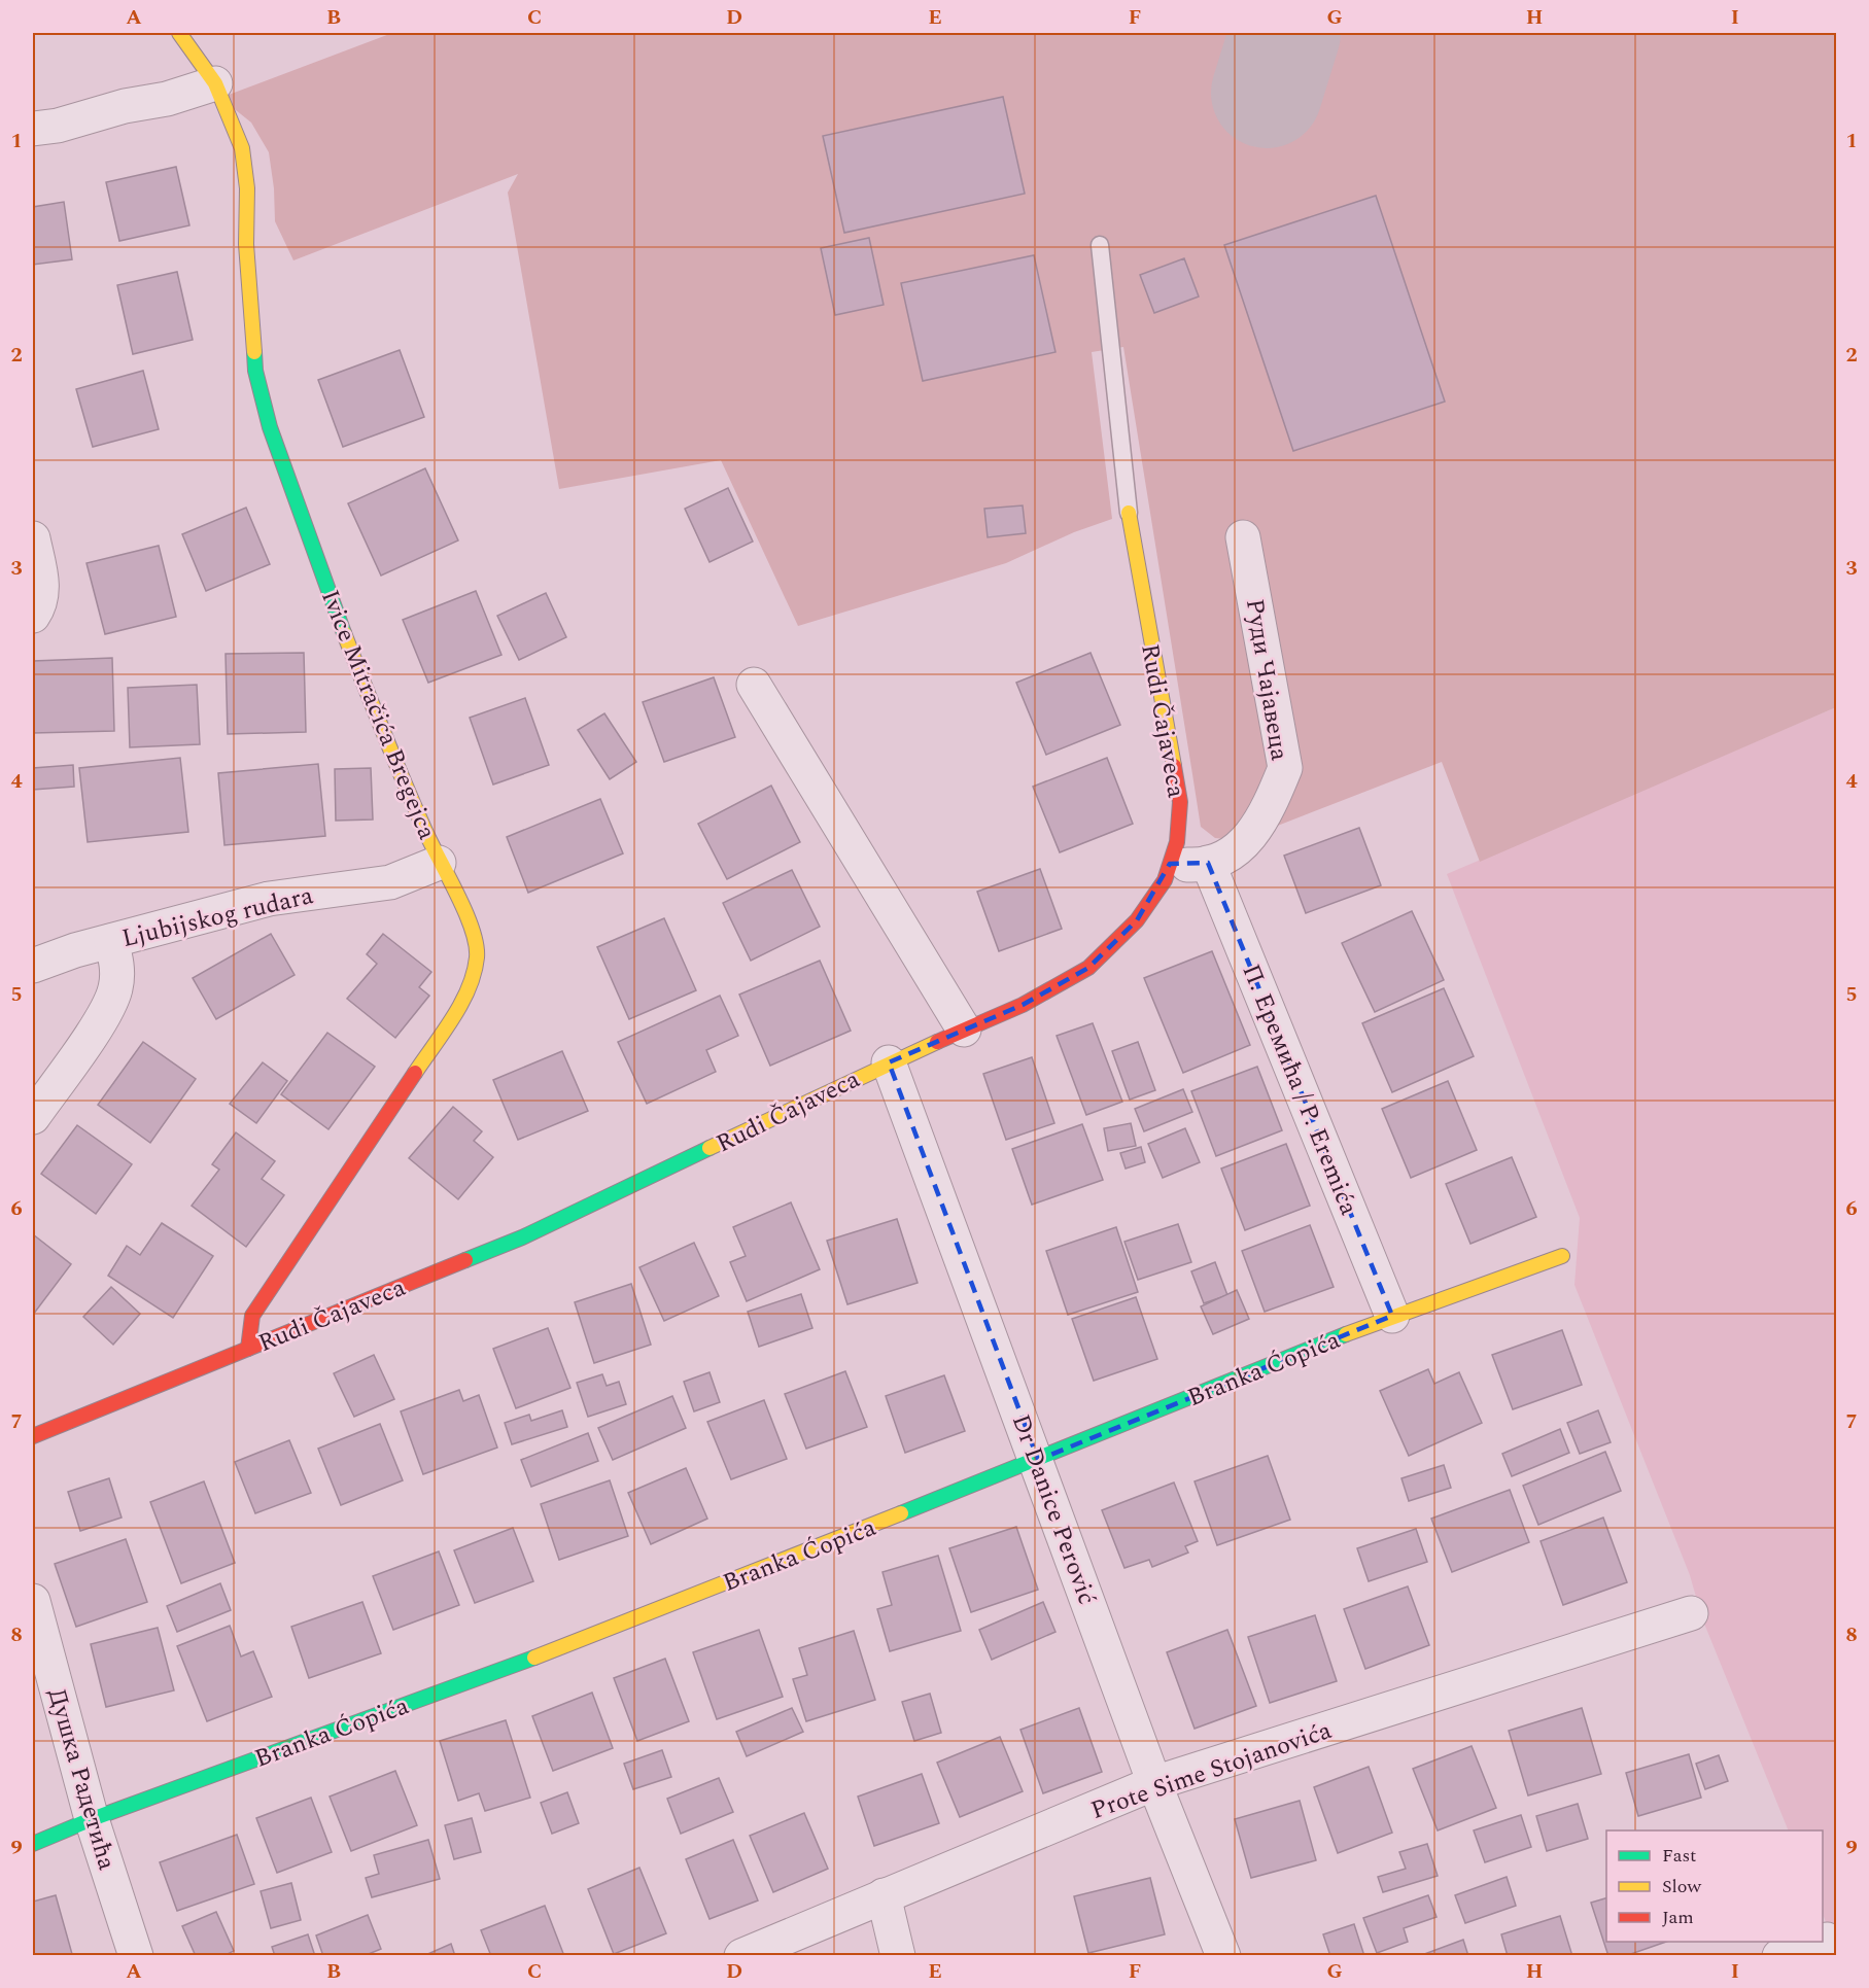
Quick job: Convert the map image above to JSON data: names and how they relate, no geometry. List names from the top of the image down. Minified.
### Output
{"streets":{"street":["Руди Чајавеца","Ivice Mitračića Bregejca","Rudi Čajaveca","Ljubijskog rudara","П. Еремића / P. Eremića","Branka Ćopića","Dr Danice Perović","Prote Sime Stojanovića","Душка Радетића"]},"crossings":[["Руди Чајавеца","Rudi Čajaveca"],["Руди Чајавеца","П. Еремића / P. Eremića"],["Ivice Mitračića Bregejca","Rudi Čajaveca"],["Ivice Mitračića Bregejca","Ljubijskog rudara"],["Rudi Čajaveca","Dr Danice Perović"],["П. Еремића / P. Eremića","Branka Ćopića"],["Branka Ćopića","Dr Danice Perović"],["Branka Ćopića","Душка Радетића"],["Dr Danice Perović","Prote Sime Stojanovića"]],"legend":["Fast","Slow","Jam"],"grid":{"columns":["A","B","C","D","E","F","G","H","I"],"rows":["1","2","3","4","5","6","7","8","9"]}}
